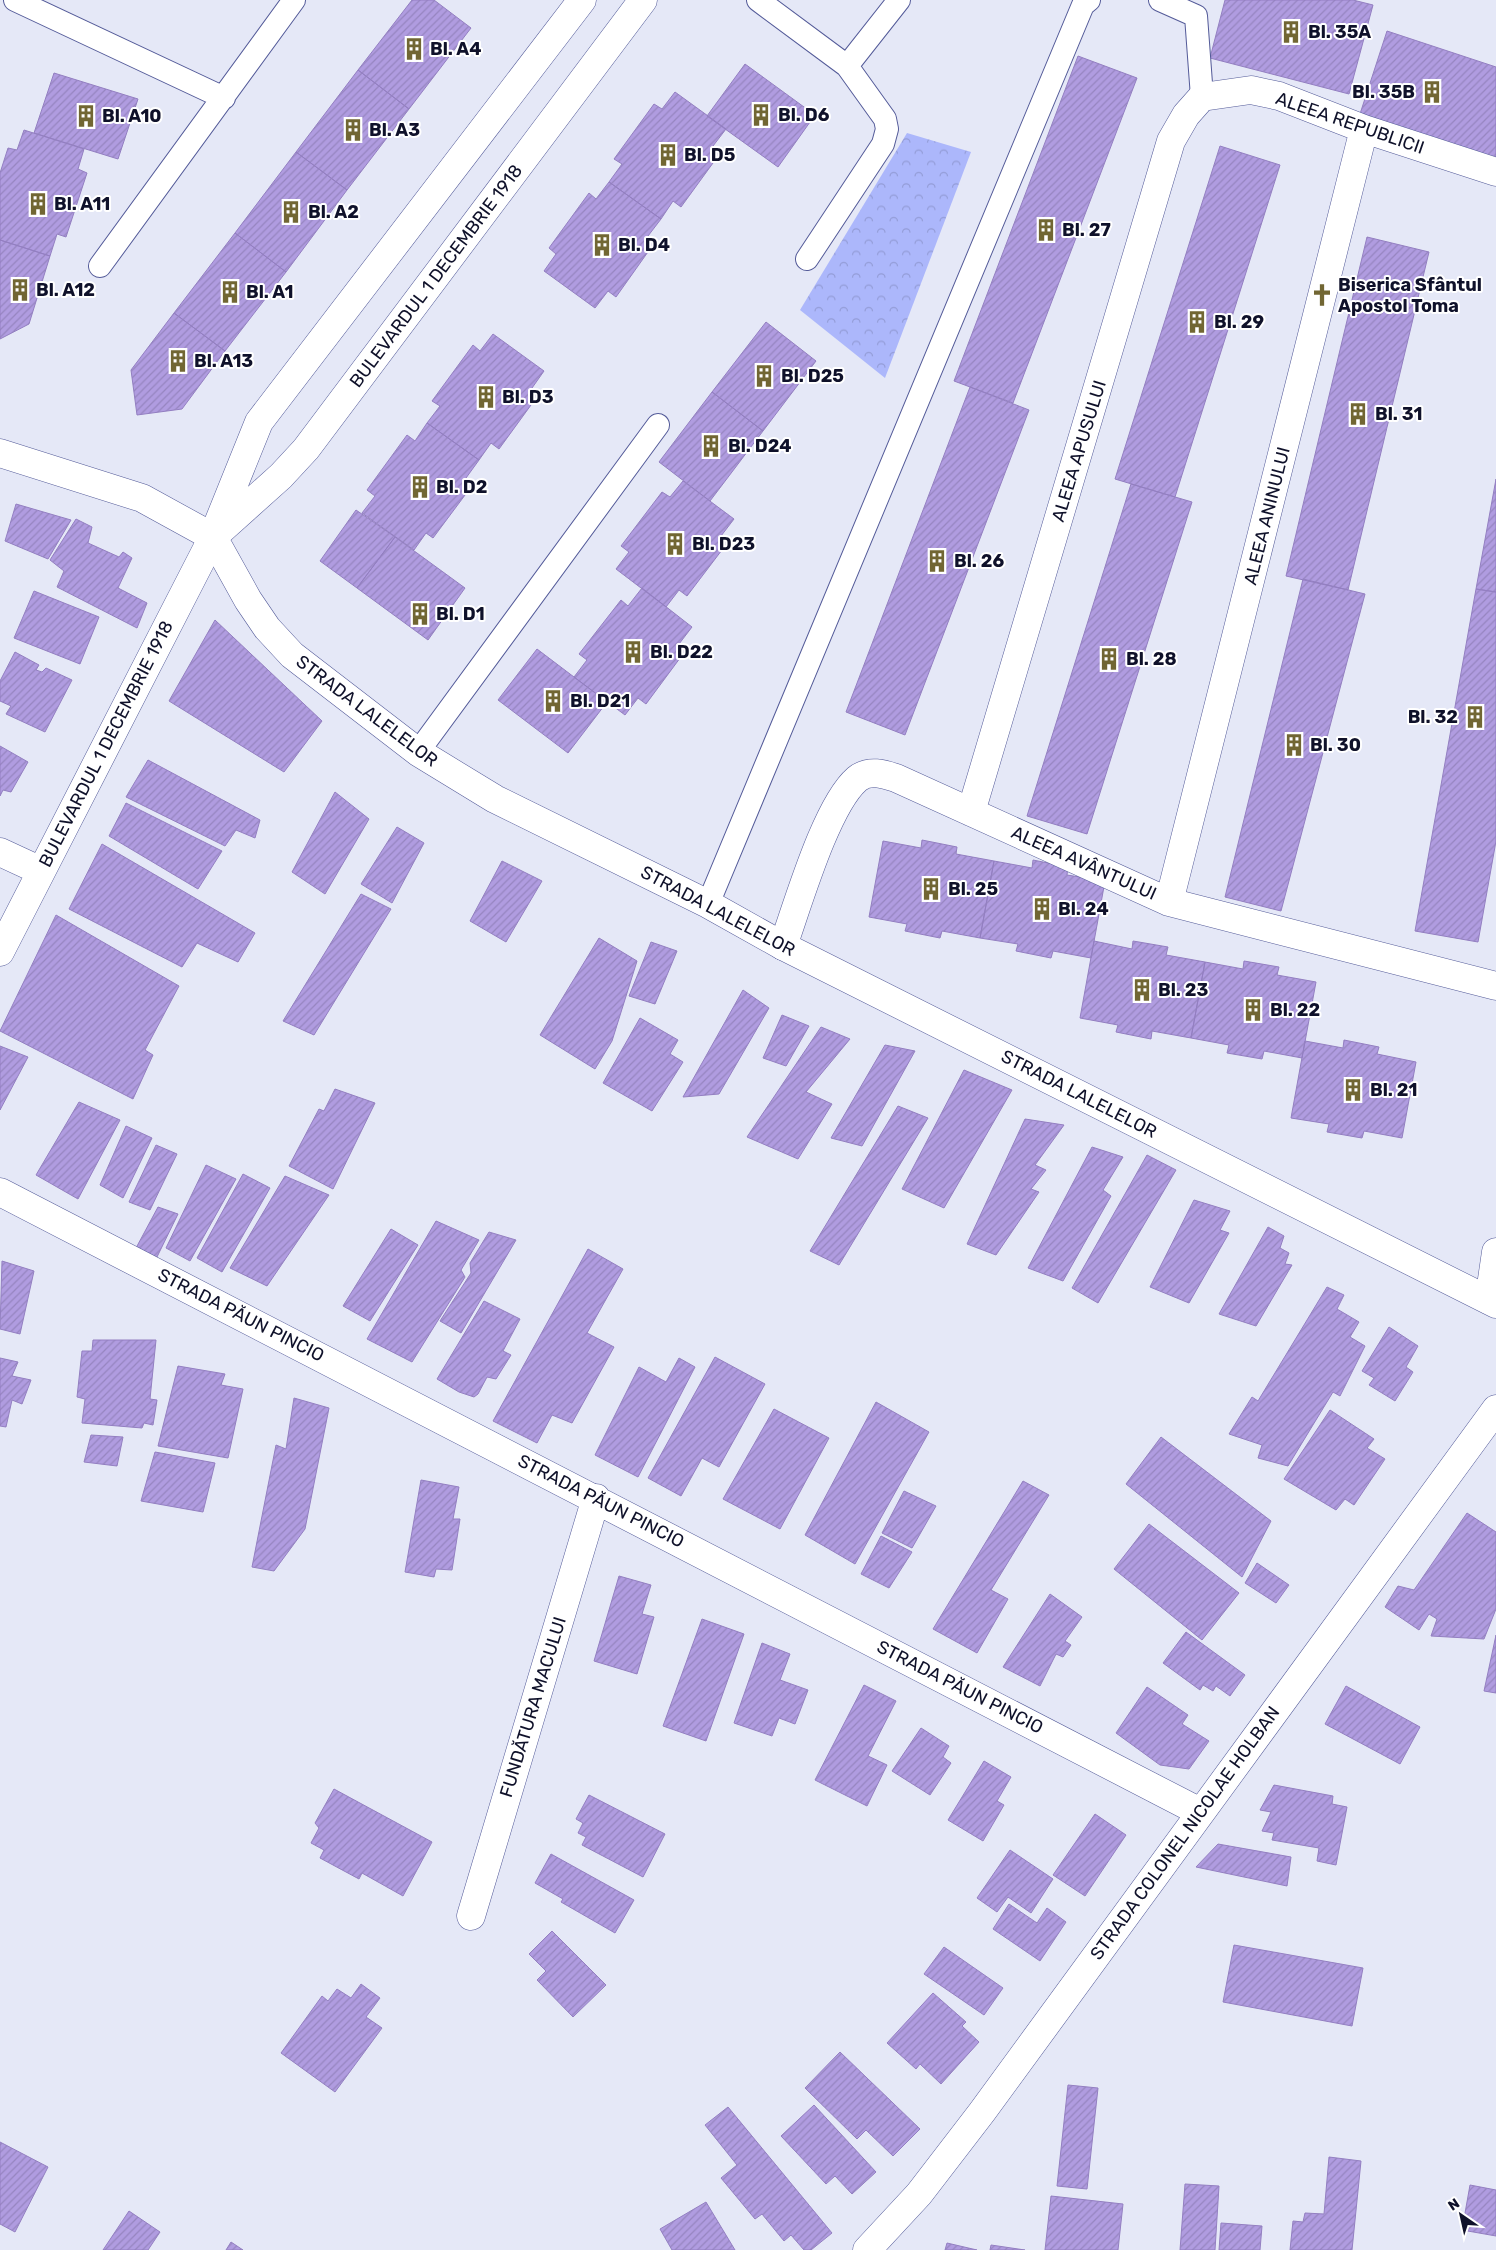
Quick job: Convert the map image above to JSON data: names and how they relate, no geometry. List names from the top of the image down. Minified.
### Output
{"streets":{"street":["ALEEA REPUBLICII","BULEVARDUL 1 DECEMBRIE 1918","ALEEA APUSULUI","ALEEA ANINULUI","STRADA LALELELOR","ALEEA AVÂNTULUI","STRADA PĂUN PINCIO","FUNDĂTURA MACULUI","STRADA COLONEL NICOLAE HOLBAN"]},"crossings":[["ALEEA REPUBLICII","ALEEA APUSULUI"],["ALEEA REPUBLICII","ALEEA ANINULUI"],["BULEVARDUL 1 DECEMBRIE 1918","STRADA LALELELOR"],["ALEEA APUSULUI","ALEEA AVÂNTULUI"],["ALEEA ANINULUI","ALEEA AVÂNTULUI"],["STRADA LALELELOR","ALEEA AVÂNTULUI"],["STRADA PĂUN PINCIO","FUNDĂTURA MACULUI"],["STRADA PĂUN PINCIO","STRADA COLONEL NICOLAE HOLBAN"]],"places":{"building":["Bl. 35A","Bl. A4","Bl. 35B","Bl. D6","Bl. A10","Bl. A3","Bl. D5","Bl. A11","Bl. A2","Bl. 27","Bl. D4","Bl. A12","Bl. A1","Bl. 29","Bl. A13","Bl. D25","Bl. D3","Bl. 31","Bl. D24","Bl. D2","Bl. D23","Bl. 26","Bl. D1","Bl. D22","Bl. 28","Bl. D21","Bl. 32","Bl. 30","Bl. 25","Bl. 24","Bl. 23","Bl. 22","Bl. 21"],"church":["Biserica Sfântul Apostol Toma"]},"north":"top left"}
